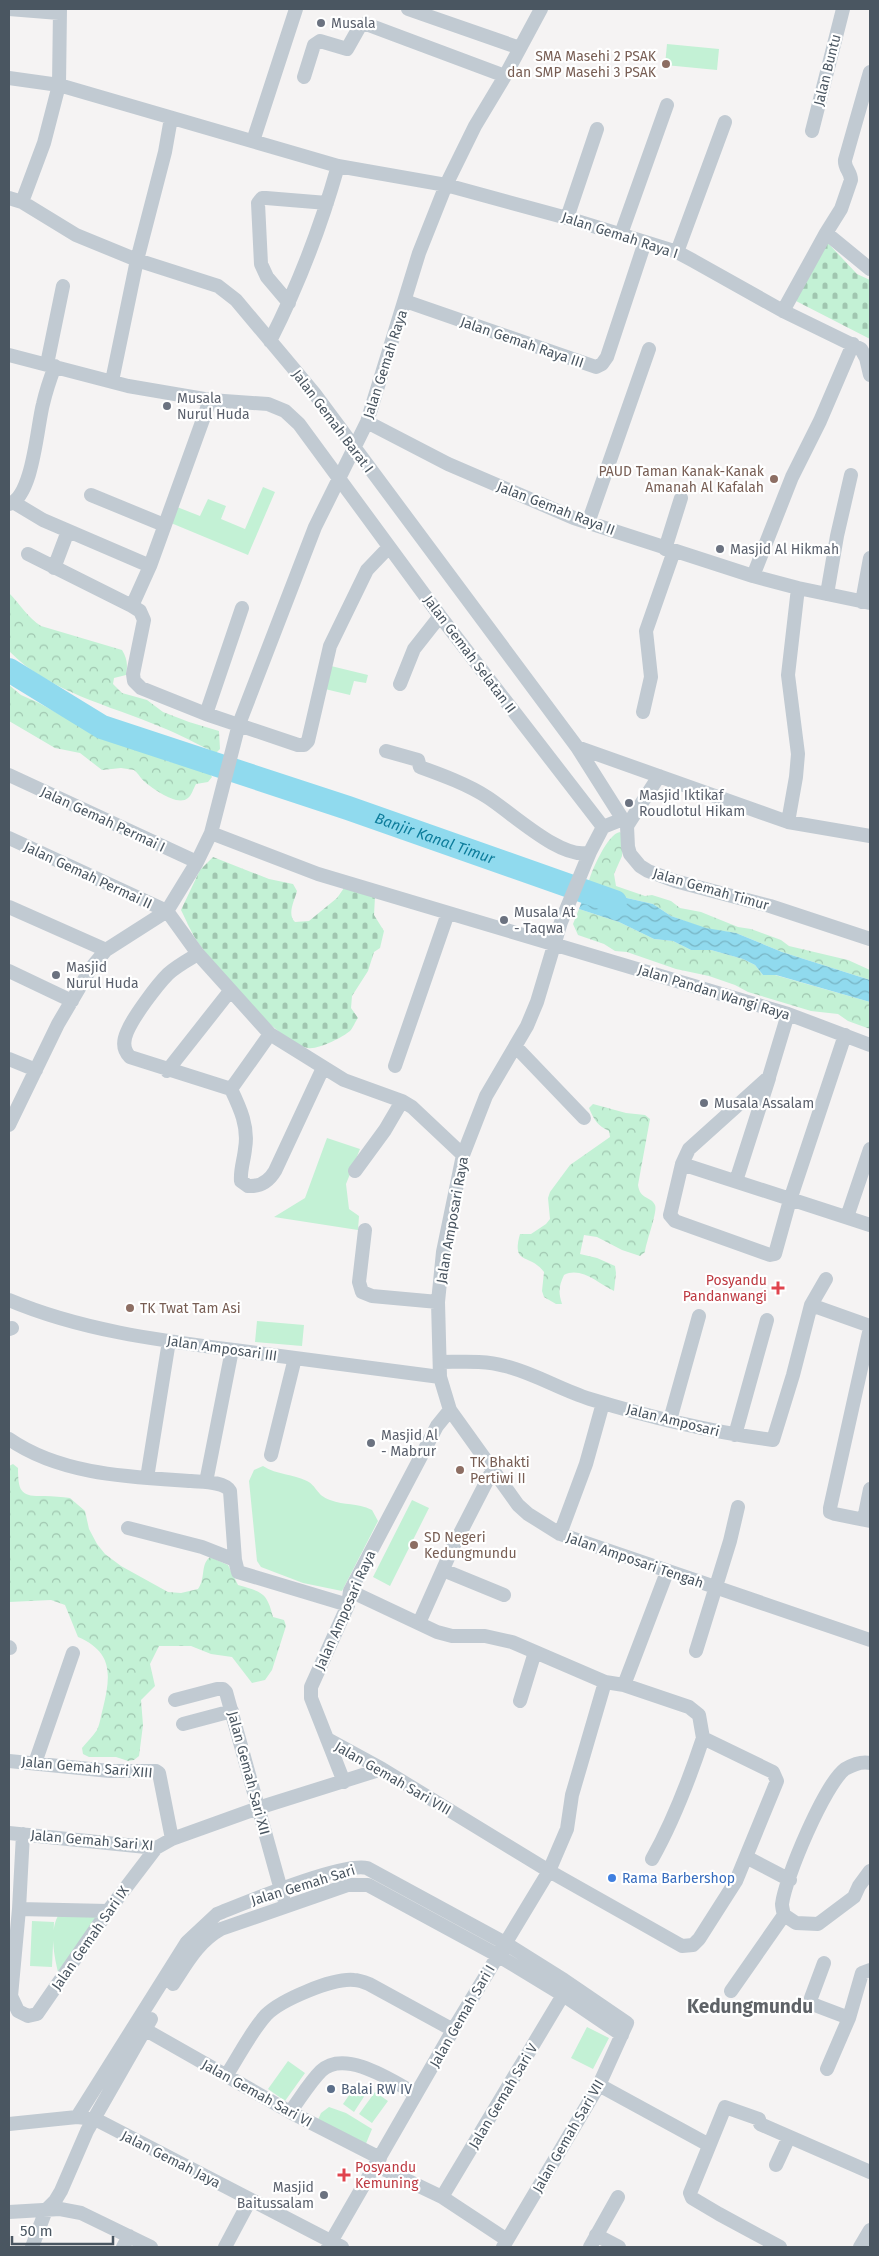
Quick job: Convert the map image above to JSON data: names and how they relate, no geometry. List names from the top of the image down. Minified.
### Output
{"streets":{"street":["Jalan Buntu","Jalan Gemah Raya I","Jalan Gemah Raya III","Jalan Gemah Raya","Jalan Gemah Barat I","Jalan Gemah Raya II","Jalan Gemah Selatan II","Jalan Gemah Permai I","Jalan Gemah Permai II","Jalan Gemah Timur","Jalan Pandan Wangi Raya","Jalan Amposari Raya","Jalan Amposari III","Jalan Amposari","Jalan Amposari Tengah","Jalan Gemah Sari XIII","Jalan Gemah Sari XII","Jalan Gemah Sari VIII","Jalan Gemah Sari XI","Jalan Gemah Sari","Jalan Gemah Sari IX","Jalan Gemah Sari I","Jalan Gemah Sari VI","Jalan Gemah Sari V","Jalan Gemah Sari VII","Jalan Gemah Jaya"]},"crossings":[["Jalan Gemah Raya I","Jalan Gemah Raya III"],["Jalan Gemah Raya I","Jalan Gemah Raya"],["Jalan Gemah Raya III","Jalan Gemah Raya"],["Jalan Gemah Raya","Jalan Gemah Barat I"],["Jalan Gemah Raya","Jalan Gemah Raya II"],["Jalan Gemah Raya","Jalan Gemah Selatan II"],["Jalan Gemah Raya","Jalan Gemah Permai I"],["Jalan Gemah Raya","Jalan Gemah Permai II"],["Jalan Gemah Raya","Jalan Pandan Wangi Raya"],["Jalan Gemah Barat I","Jalan Gemah Timur"],["Jalan Gemah Selatan II","Jalan Amposari Raya"],["Jalan Pandan Wangi Raya","Jalan Amposari Raya"],["Jalan Amposari Raya","Jalan Amposari III"],["Jalan Amposari Raya","Jalan Amposari"],["Jalan Amposari Raya","Jalan Amposari Tengah"],["Jalan Amposari Raya","Jalan Gemah Sari VIII"],["Jalan Gemah Sari XIII","Jalan Gemah Sari XI"],["Jalan Gemah Sari XII","Jalan Gemah Sari VIII"],["Jalan Gemah Sari XII","Jalan Gemah Sari XI"],["Jalan Gemah Sari XII","Jalan Gemah Sari"],["Jalan Gemah Sari VIII","Jalan Gemah Sari XI"],["Jalan Gemah Sari VIII","Jalan Gemah Sari I"],["Jalan Gemah Sari XI","Jalan Gemah Sari IX"],["Jalan Gemah Sari","Jalan Gemah Sari I"],["Jalan Gemah Sari","Jalan Gemah Sari VI"],["Jalan Gemah Sari","Jalan Gemah Sari V"],["Jalan Gemah Sari","Jalan Gemah Sari VII"],["Jalan Gemah Sari","Jalan Gemah Jaya"],["Jalan Gemah Sari I","Jalan Gemah Sari VI"],["Jalan Gemah Sari I","Jalan Gemah Jaya"],["Jalan Gemah Sari VI","Jalan Gemah Sari V"],["Jalan Gemah Sari VI","Jalan Gemah Sari VII"]],"districts":["Kedungmundu"],"water":["Banjir Kanal Timur"],"places":{"other":["Musala","SMA Masehi 2 PSAK dan SMP Masehi 3 PSAK","Musala Nurul Huda","PAUD Taman Kanak-Kanak Amanah Al Kafalah","Masjid Al Hikmah","Masjid Iktikaf Roudlotul Hikam","Musala At - Taqwa","Masjid Nurul Huda","Musala Assalam","TK Twat Tam Asi","Masjid Al - Mabrur","TK Bhakti Pertiwi II","SD Negeri Kedungmundu","Rama Barbershop","Balai RW IV","Masjid Baitussalam"],"health":["Posyandu Pandanwangi","Posyandu Kemuning"]},"scale_bar":"50 m"}
